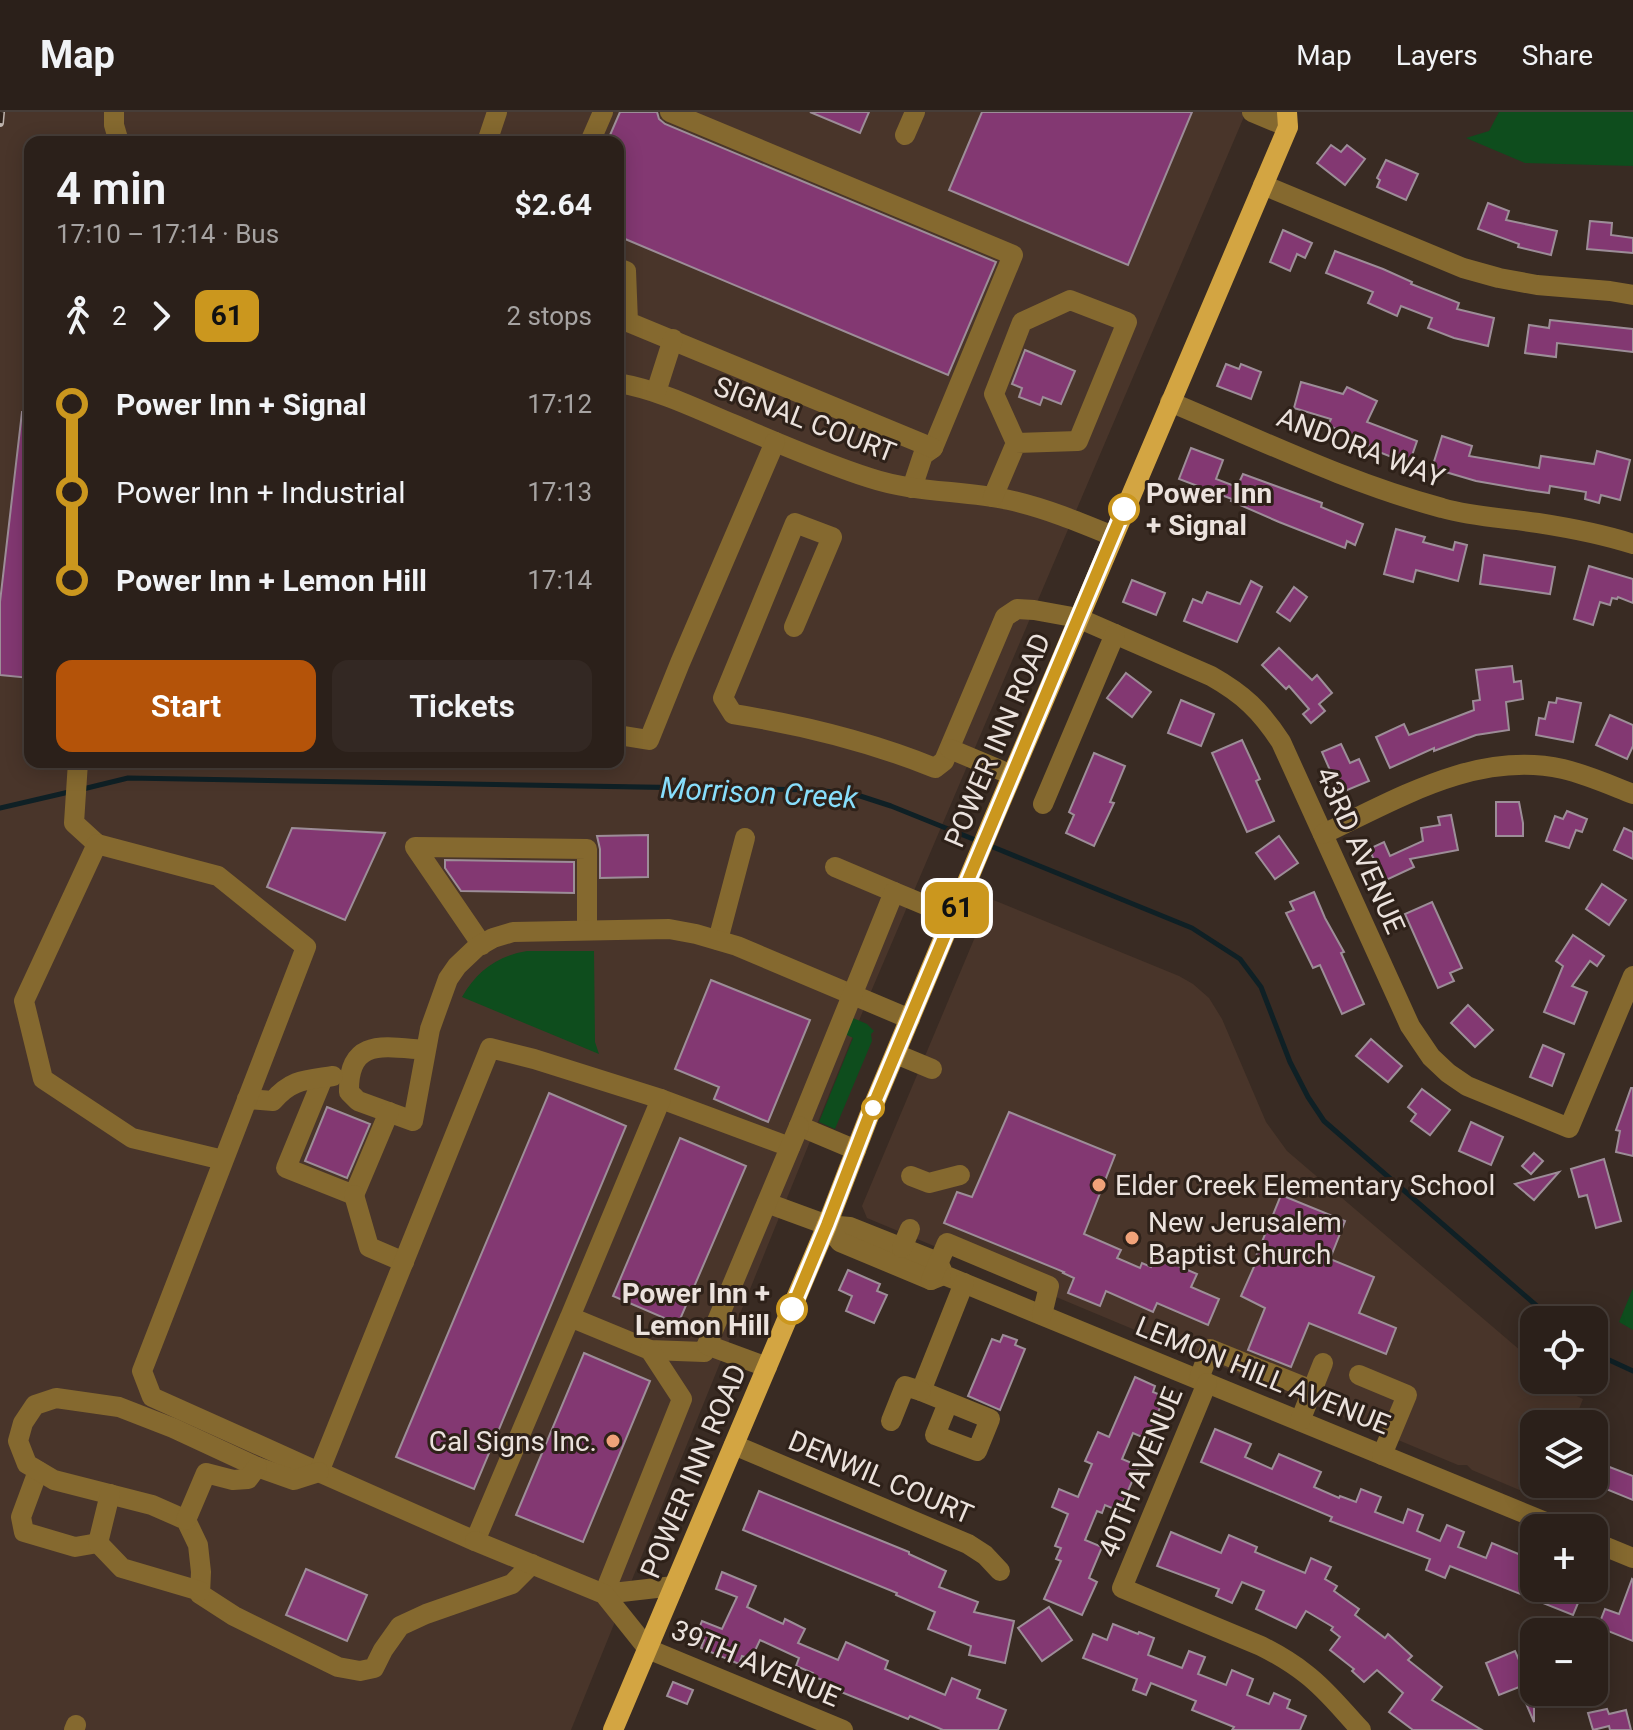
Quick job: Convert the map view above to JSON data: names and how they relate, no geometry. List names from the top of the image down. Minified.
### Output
{"streets":{"main road":["POWER INN ROAD"],"street":["SIGNAL COURT","ANDORA WAY","43RD AVENUE","LEMON HILL AVENUE","40TH AVENUE","DENWIL COURT","39TH AVENUE"]},"crossings":[["SIGNAL COURT","POWER INN ROAD"],["ANDORA WAY","POWER INN ROAD"],["POWER INN ROAD","43RD AVENUE"],["POWER INN ROAD","LEMON HILL AVENUE"],["POWER INN ROAD","DENWIL COURT"],["POWER INN ROAD","39TH AVENUE"],["LEMON HILL AVENUE","40TH AVENUE"]],"water":["Morrison Creek"],"places":["Power Inn + Signal","Elder Creek Elementary School","New Jerusalem Baptist Church","Power Inn + Lemon Hill","Cal Signs Inc."],"lines":["bus line 61"],"page":{"header":"Map","nav":["Map","Layers","Share"],"on_map":"61","heading":["4 min","17:10 – 17:14 · Bus","$2.64"],"legs":["2","61","2 stops"],"list":[{"name":"Power Inn + Signal","value":"17:12"},{"name":"Power Inn + Industrial","value":"17:13"},{"name":"Power Inn + Lemon Hill","value":"17:14"}],"buttons":["Start","Tickets"],"map_buttons":["+","−"]}}
